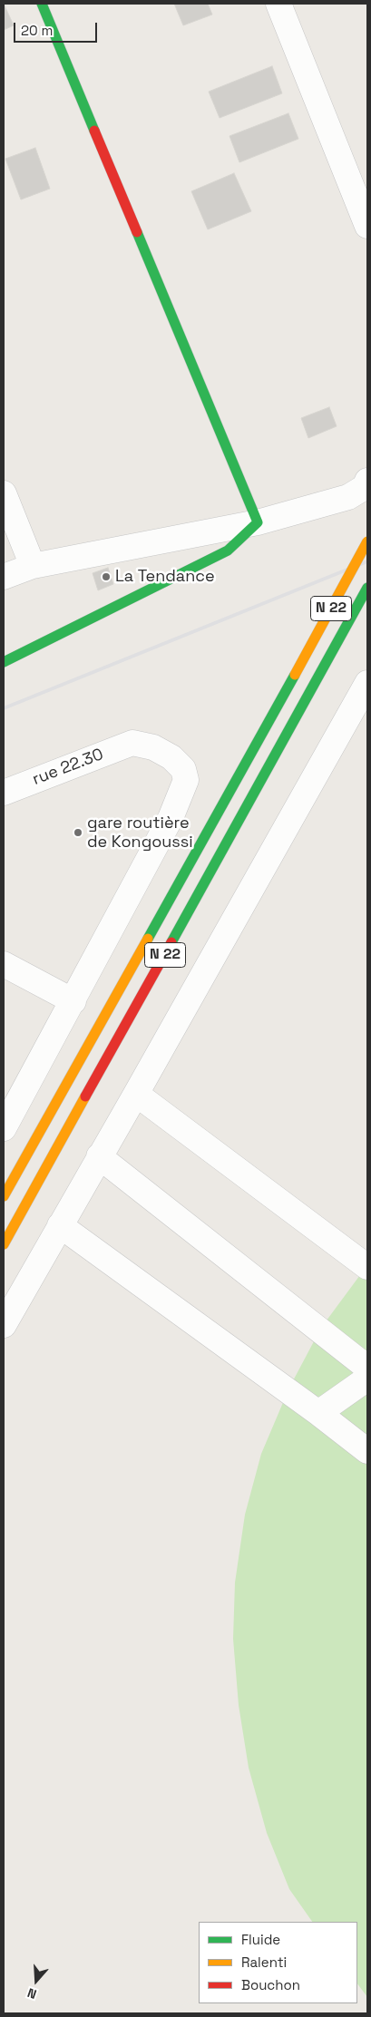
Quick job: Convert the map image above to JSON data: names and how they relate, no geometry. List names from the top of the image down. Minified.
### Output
{"streets":{"main road":["N 22"],"street":["rue 22.30"]},"places":["La Tendance","gare routière de Kongoussi"],"legend":["Fluide","Ralenti","Bouchon"],"scale_bar":"20 m","north":"bottom"}
